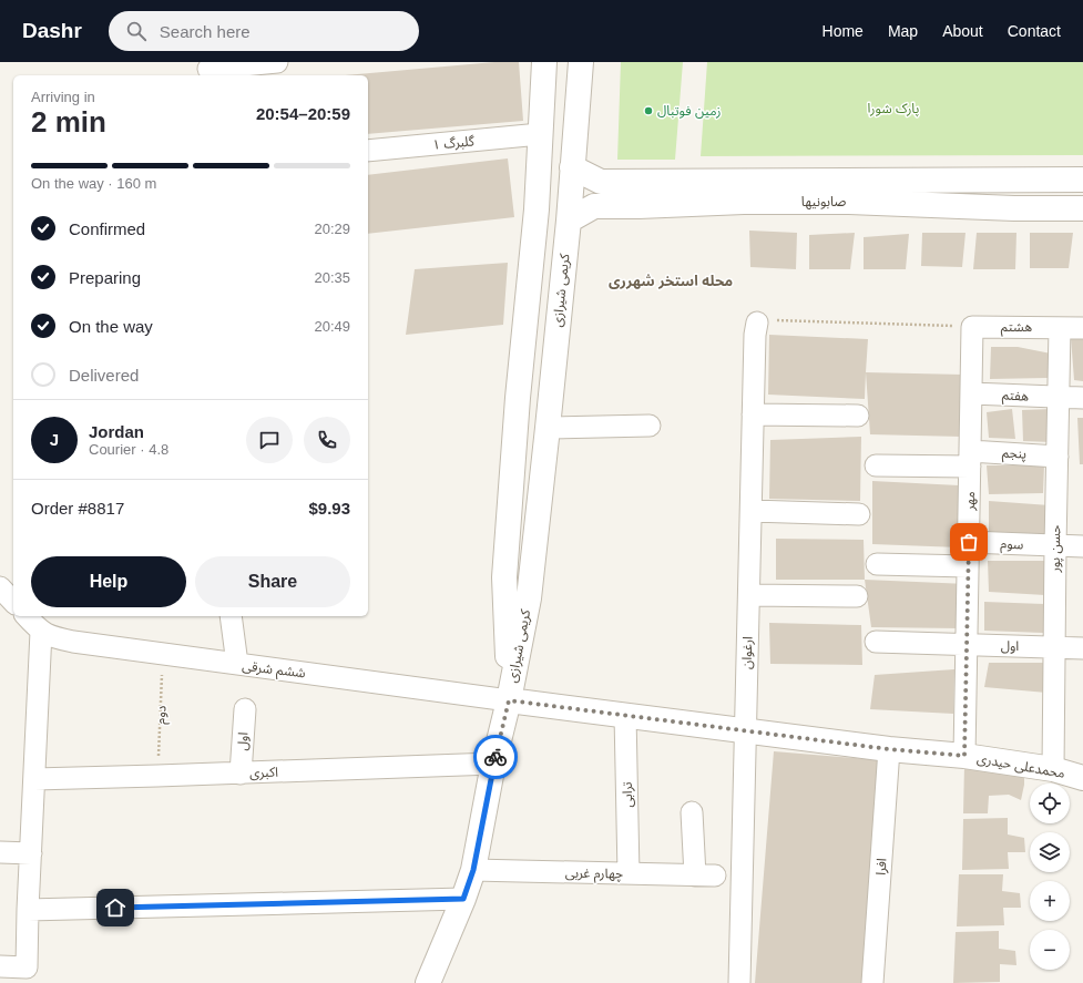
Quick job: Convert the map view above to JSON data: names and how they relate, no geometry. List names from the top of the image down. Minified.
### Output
{"streets":{"street":["گلبرگ ۱","صابونیها","کریمی شیرازی","هشتم","هفتم","پنجم","مهر","سوم","حسن پور","اول","ارغوان","ششم شرقی","محمدعلی حیدری","اکبری","ترابی","افرا","چهارم غربی"],"path":["دوم"]},"crossings":[["گلبرگ ۱","کریمی شیرازی"],["صابونیها","کریمی شیرازی"],["کریمی شیرازی","ششم شرقی"],["کریمی شیرازی","محمدعلی حیدری"],["هشتم","مهر"],["هشتم","حسن پور"],["هفتم","مهر"],["هفتم","حسن پور"],["پنجم","مهر"],["پنجم","حسن پور"],["مهر","سوم"],["مهر","اول"],["مهر","محمدعلی حیدری"],["سوم","حسن پور"],["حسن پور","اول"],["حسن پور","محمدعلی حیدری"],["اول","اکبری"],["ارغوان","محمدعلی حیدری"],["ششم شرقی","دوم"],["ششم شرقی","محمدعلی حیدری"],["دوم","اکبری"],["محمدعلی حیدری","ترابی"],["محمدعلی حیدری","افرا"],["ترابی","چهارم غربی"]],"districts":["محله استخر شهرری"],"parks":["پارک شورا"],"places":["زمین فوتبال"],"page":{"header":"Dashr","search":"Search here","nav":["Home","Map","About","Contact"],"heading":["2 min","Arriving in","20:54–20:59"],"panel":["Jordan","Courier · 4.8","Order #8817","$9.93"],"bar":"On the way · 160 m","list":[["Confirmed","20:29"],["Preparing","20:35"],["On the way","20:49"],"Delivered"],"round":"J","buttons":["Help","Share"],"map_buttons":["+","−"]}}
